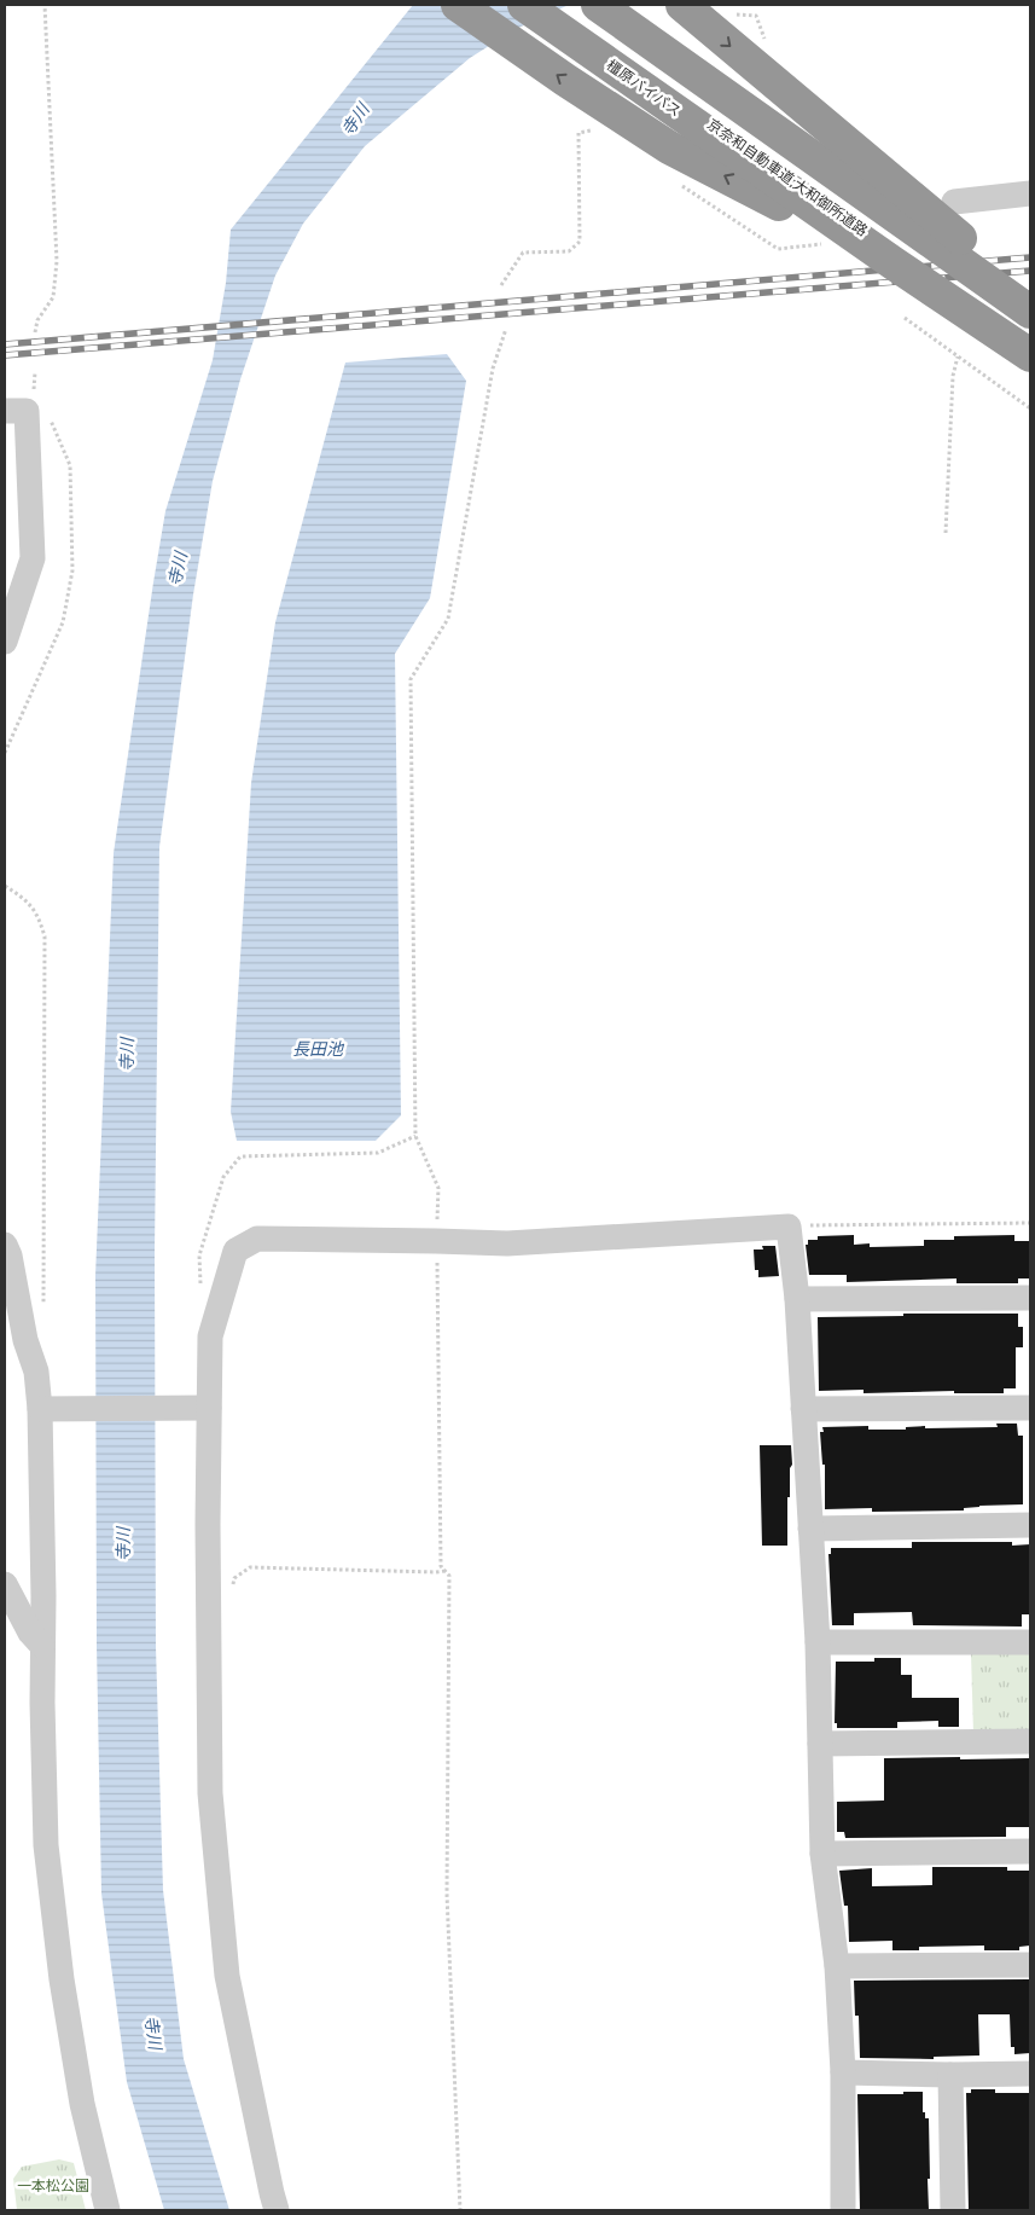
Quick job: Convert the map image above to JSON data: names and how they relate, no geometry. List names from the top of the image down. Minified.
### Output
{"streets":{"highway":["橿原バイパス","京奈和自動車道;大和御所道路"]},"water":["寺川","長田池"],"parks":["一本松公園"]}
